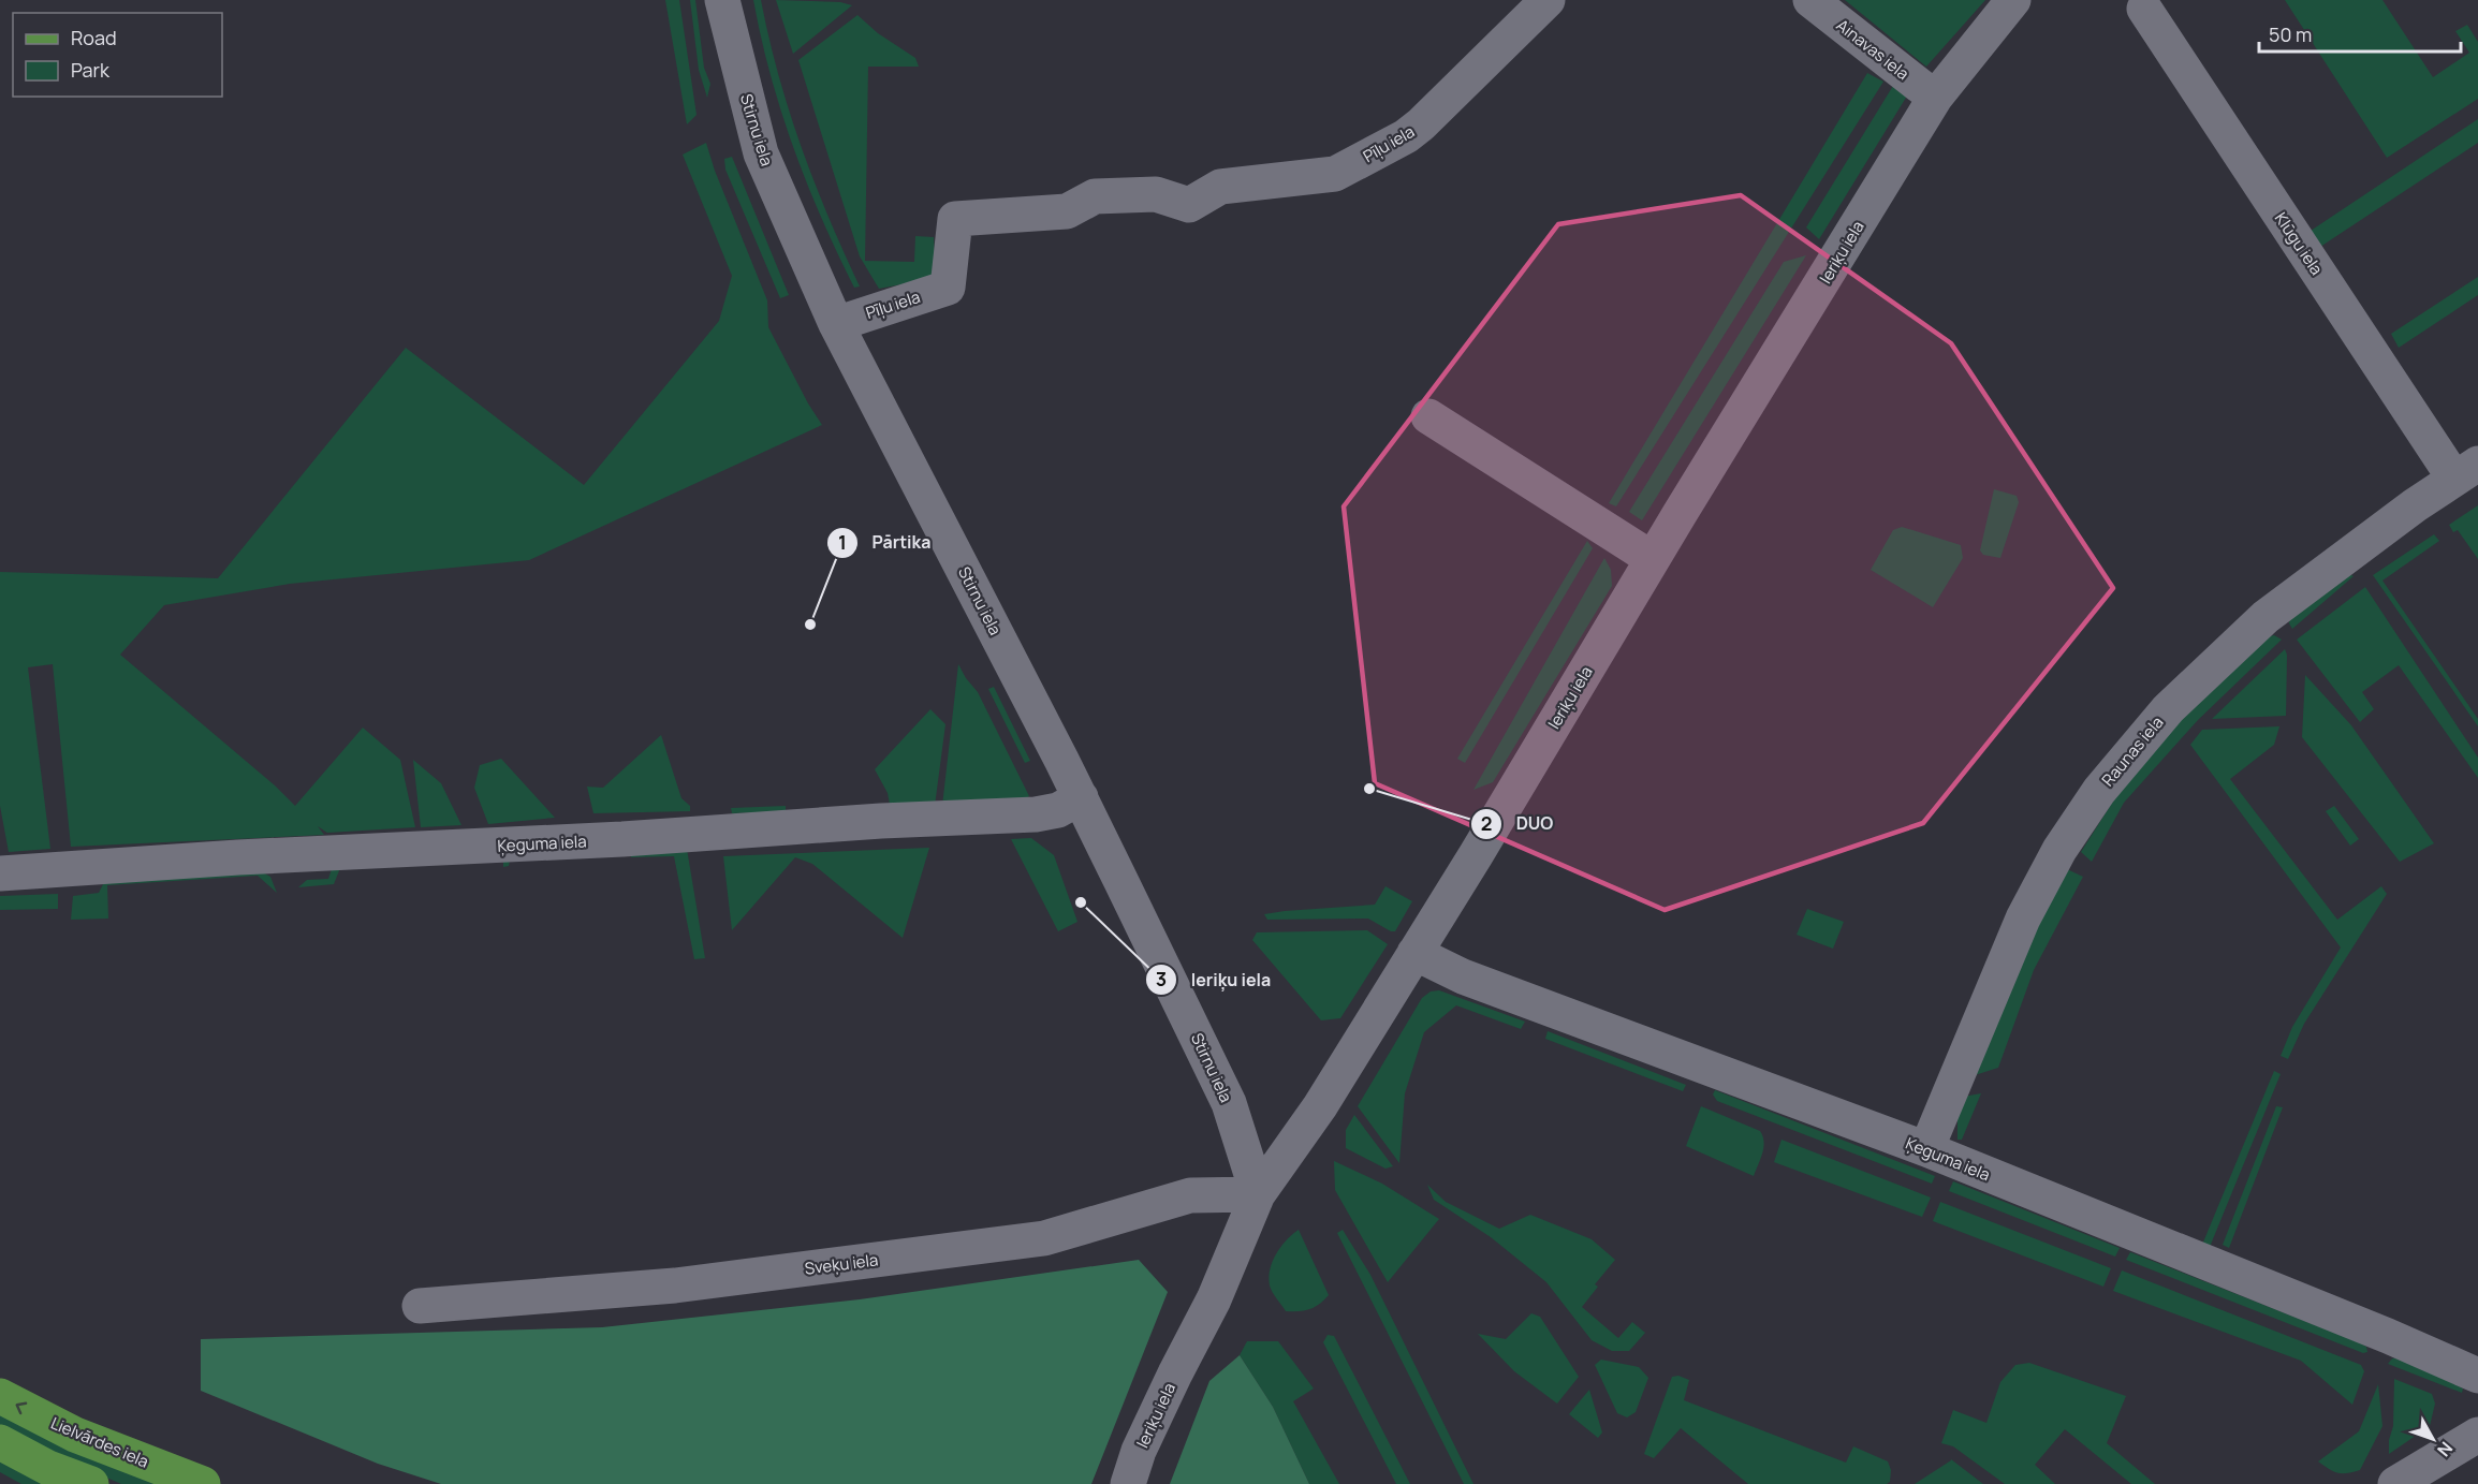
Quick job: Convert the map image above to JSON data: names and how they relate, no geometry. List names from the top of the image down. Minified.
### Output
{"streets":{"main road":["Lielvārdes iela"],"street":["Ainavas iela","Stirnu iela","Pīļu iela","Klūgu iela","Ieriķu iela","Raunas iela","Ķeguma iela","Sveķu iela"]},"crossings":[["Ainavas iela","Ieriķu iela"],["Stirnu iela","Pīļu iela"],["Stirnu iela","Ieriķu iela"],["Stirnu iela","Ķeguma iela"],["Stirnu iela","Sveķu iela"],["Klūgu iela","Raunas iela"],["Ieriķu iela","Ķeguma iela"],["Ieriķu iela","Sveķu iela"],["Raunas iela","Ķeguma iela"]],"places":["Pārtika","DUO","Ieriķu iela"],"legend":["Road","Park"],"scale_bar":"50 m","north":"bottom right"}
